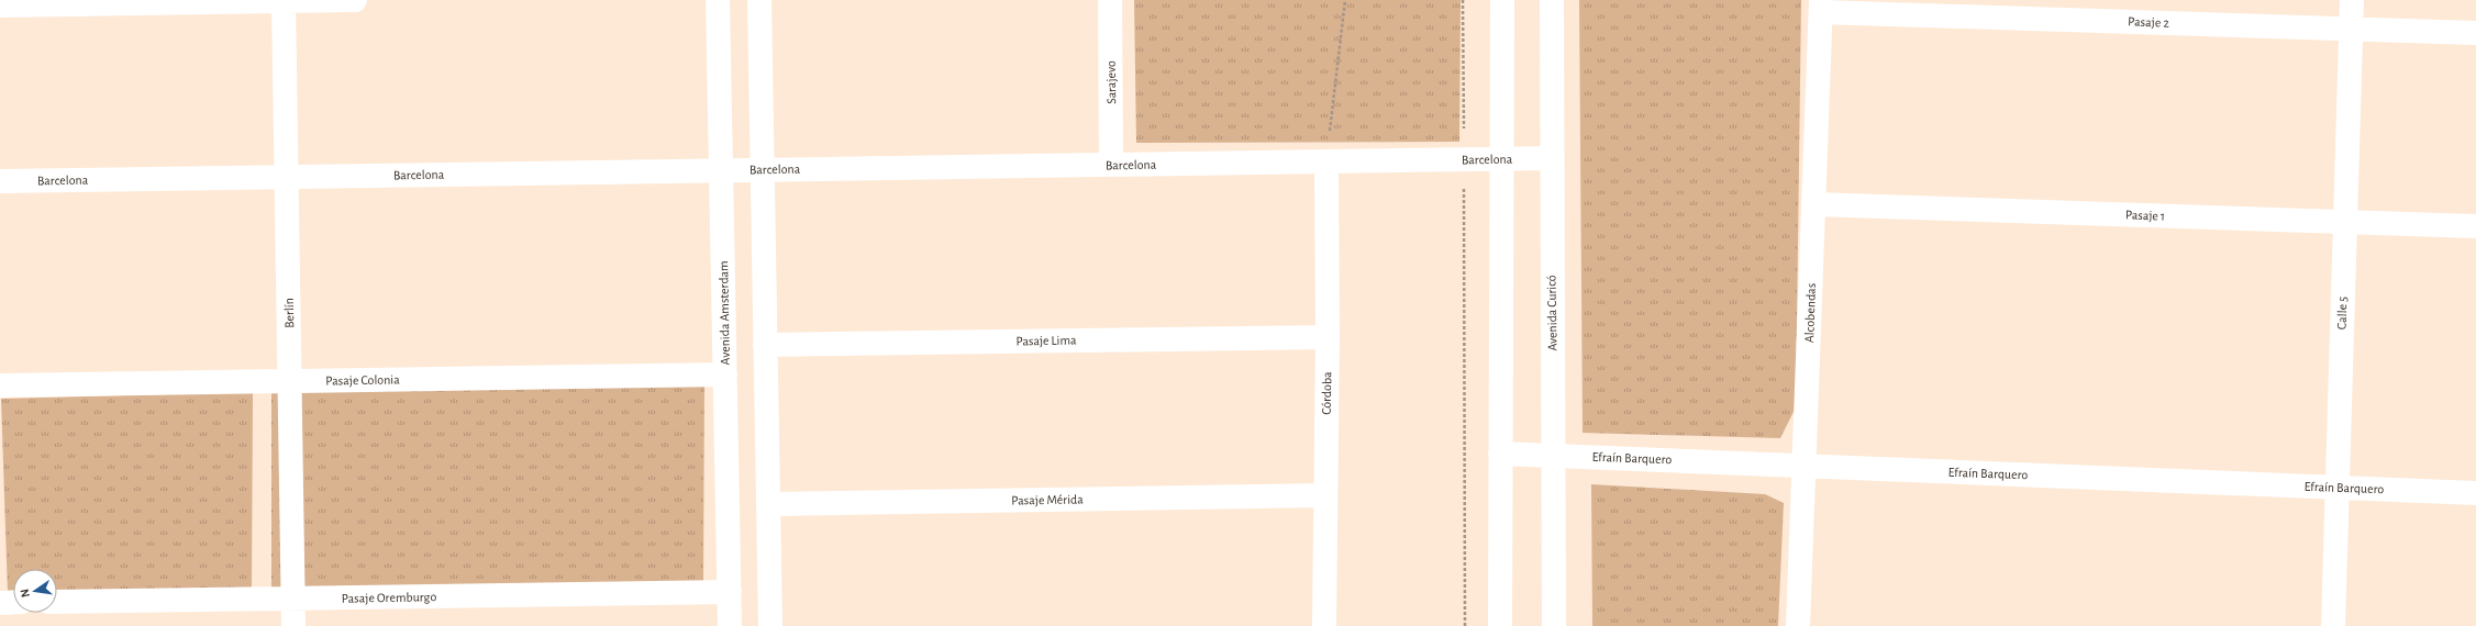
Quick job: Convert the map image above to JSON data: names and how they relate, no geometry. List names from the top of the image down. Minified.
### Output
{"streets":{"street":["Pasaje 2","Sarajevo","Barcelona","Pasaje 1","Berlín","Avenida Amsterdam","Avenida Curicó","Alcobendas","Calle 5","Pasaje Lima","Pasaje Colonia","Córdoba","Efraín Barquero","Pasaje Mérida","Pasaje Oremburgo"]},"crossings":[["Pasaje 2","Alcobendas"],["Pasaje 2","Calle 5"],["Sarajevo","Barcelona"],["Barcelona","Berlín"],["Barcelona","Avenida Amsterdam"],["Barcelona","Avenida Curicó"],["Barcelona","Córdoba"],["Pasaje 1","Alcobendas"],["Pasaje 1","Calle 5"],["Berlín","Pasaje Colonia"],["Berlín","Pasaje Oremburgo"],["Avenida Amsterdam","Pasaje Colonia"],["Avenida Amsterdam","Pasaje Oremburgo"],["Avenida Curicó","Efraín Barquero"],["Alcobendas","Efraín Barquero"],["Calle 5","Efraín Barquero"],["Pasaje Lima","Córdoba"],["Córdoba","Pasaje Mérida"]],"north":"left"}
